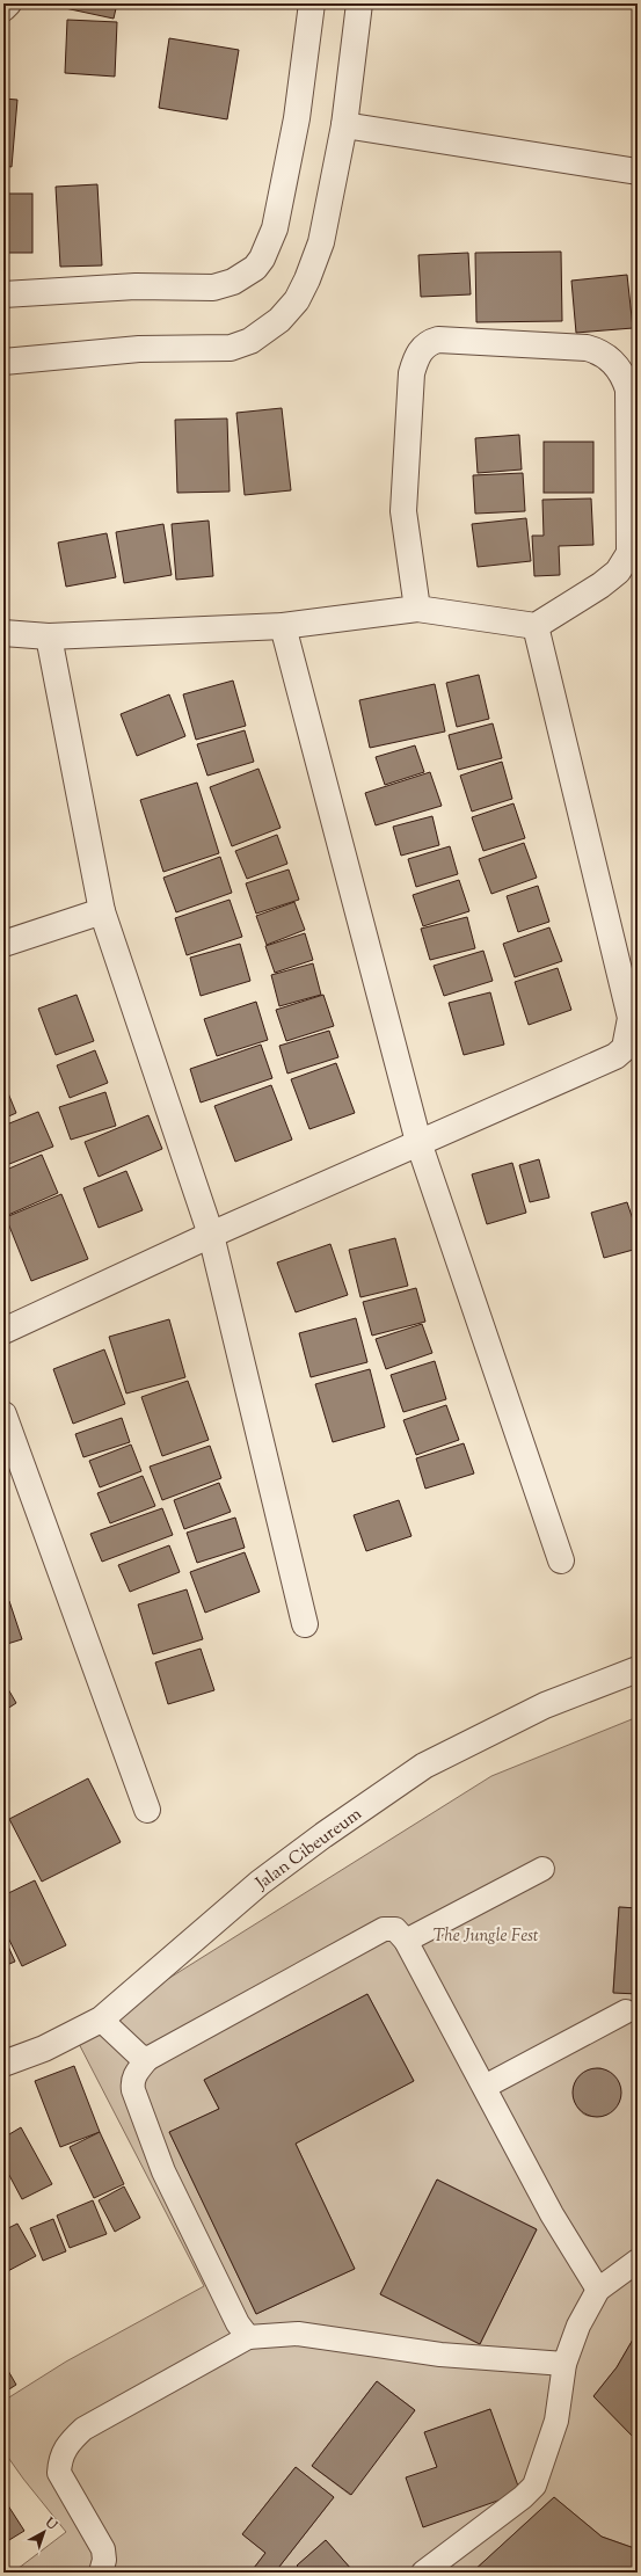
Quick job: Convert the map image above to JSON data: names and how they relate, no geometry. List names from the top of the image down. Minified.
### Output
{"streets":{"street":["Jalan Cibeureum"]},"parks":["The Jungle Fest"],"north":"top right"}
